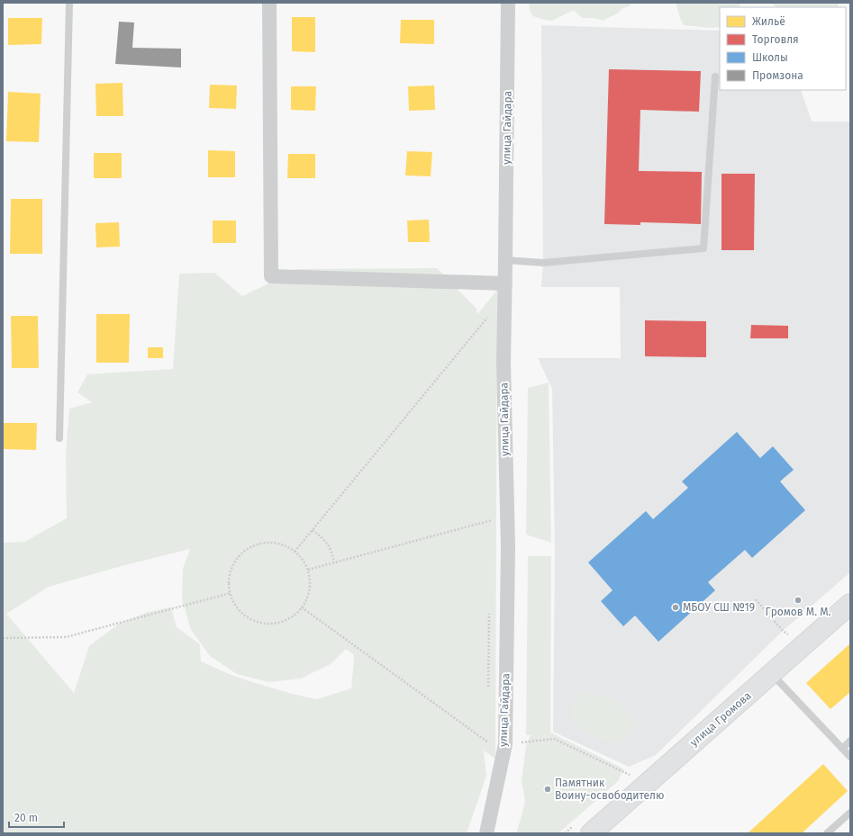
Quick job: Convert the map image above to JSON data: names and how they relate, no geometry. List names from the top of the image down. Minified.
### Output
{"streets":{"street":["улица Гайдара","улица Громова"]},"places":["Громов М. М.","МБОУ СШ №19","Памятник Воину-освободителю"],"legend":["Жильё","Торговля","Школы","Промзона"],"scale_bar":"20 m"}
